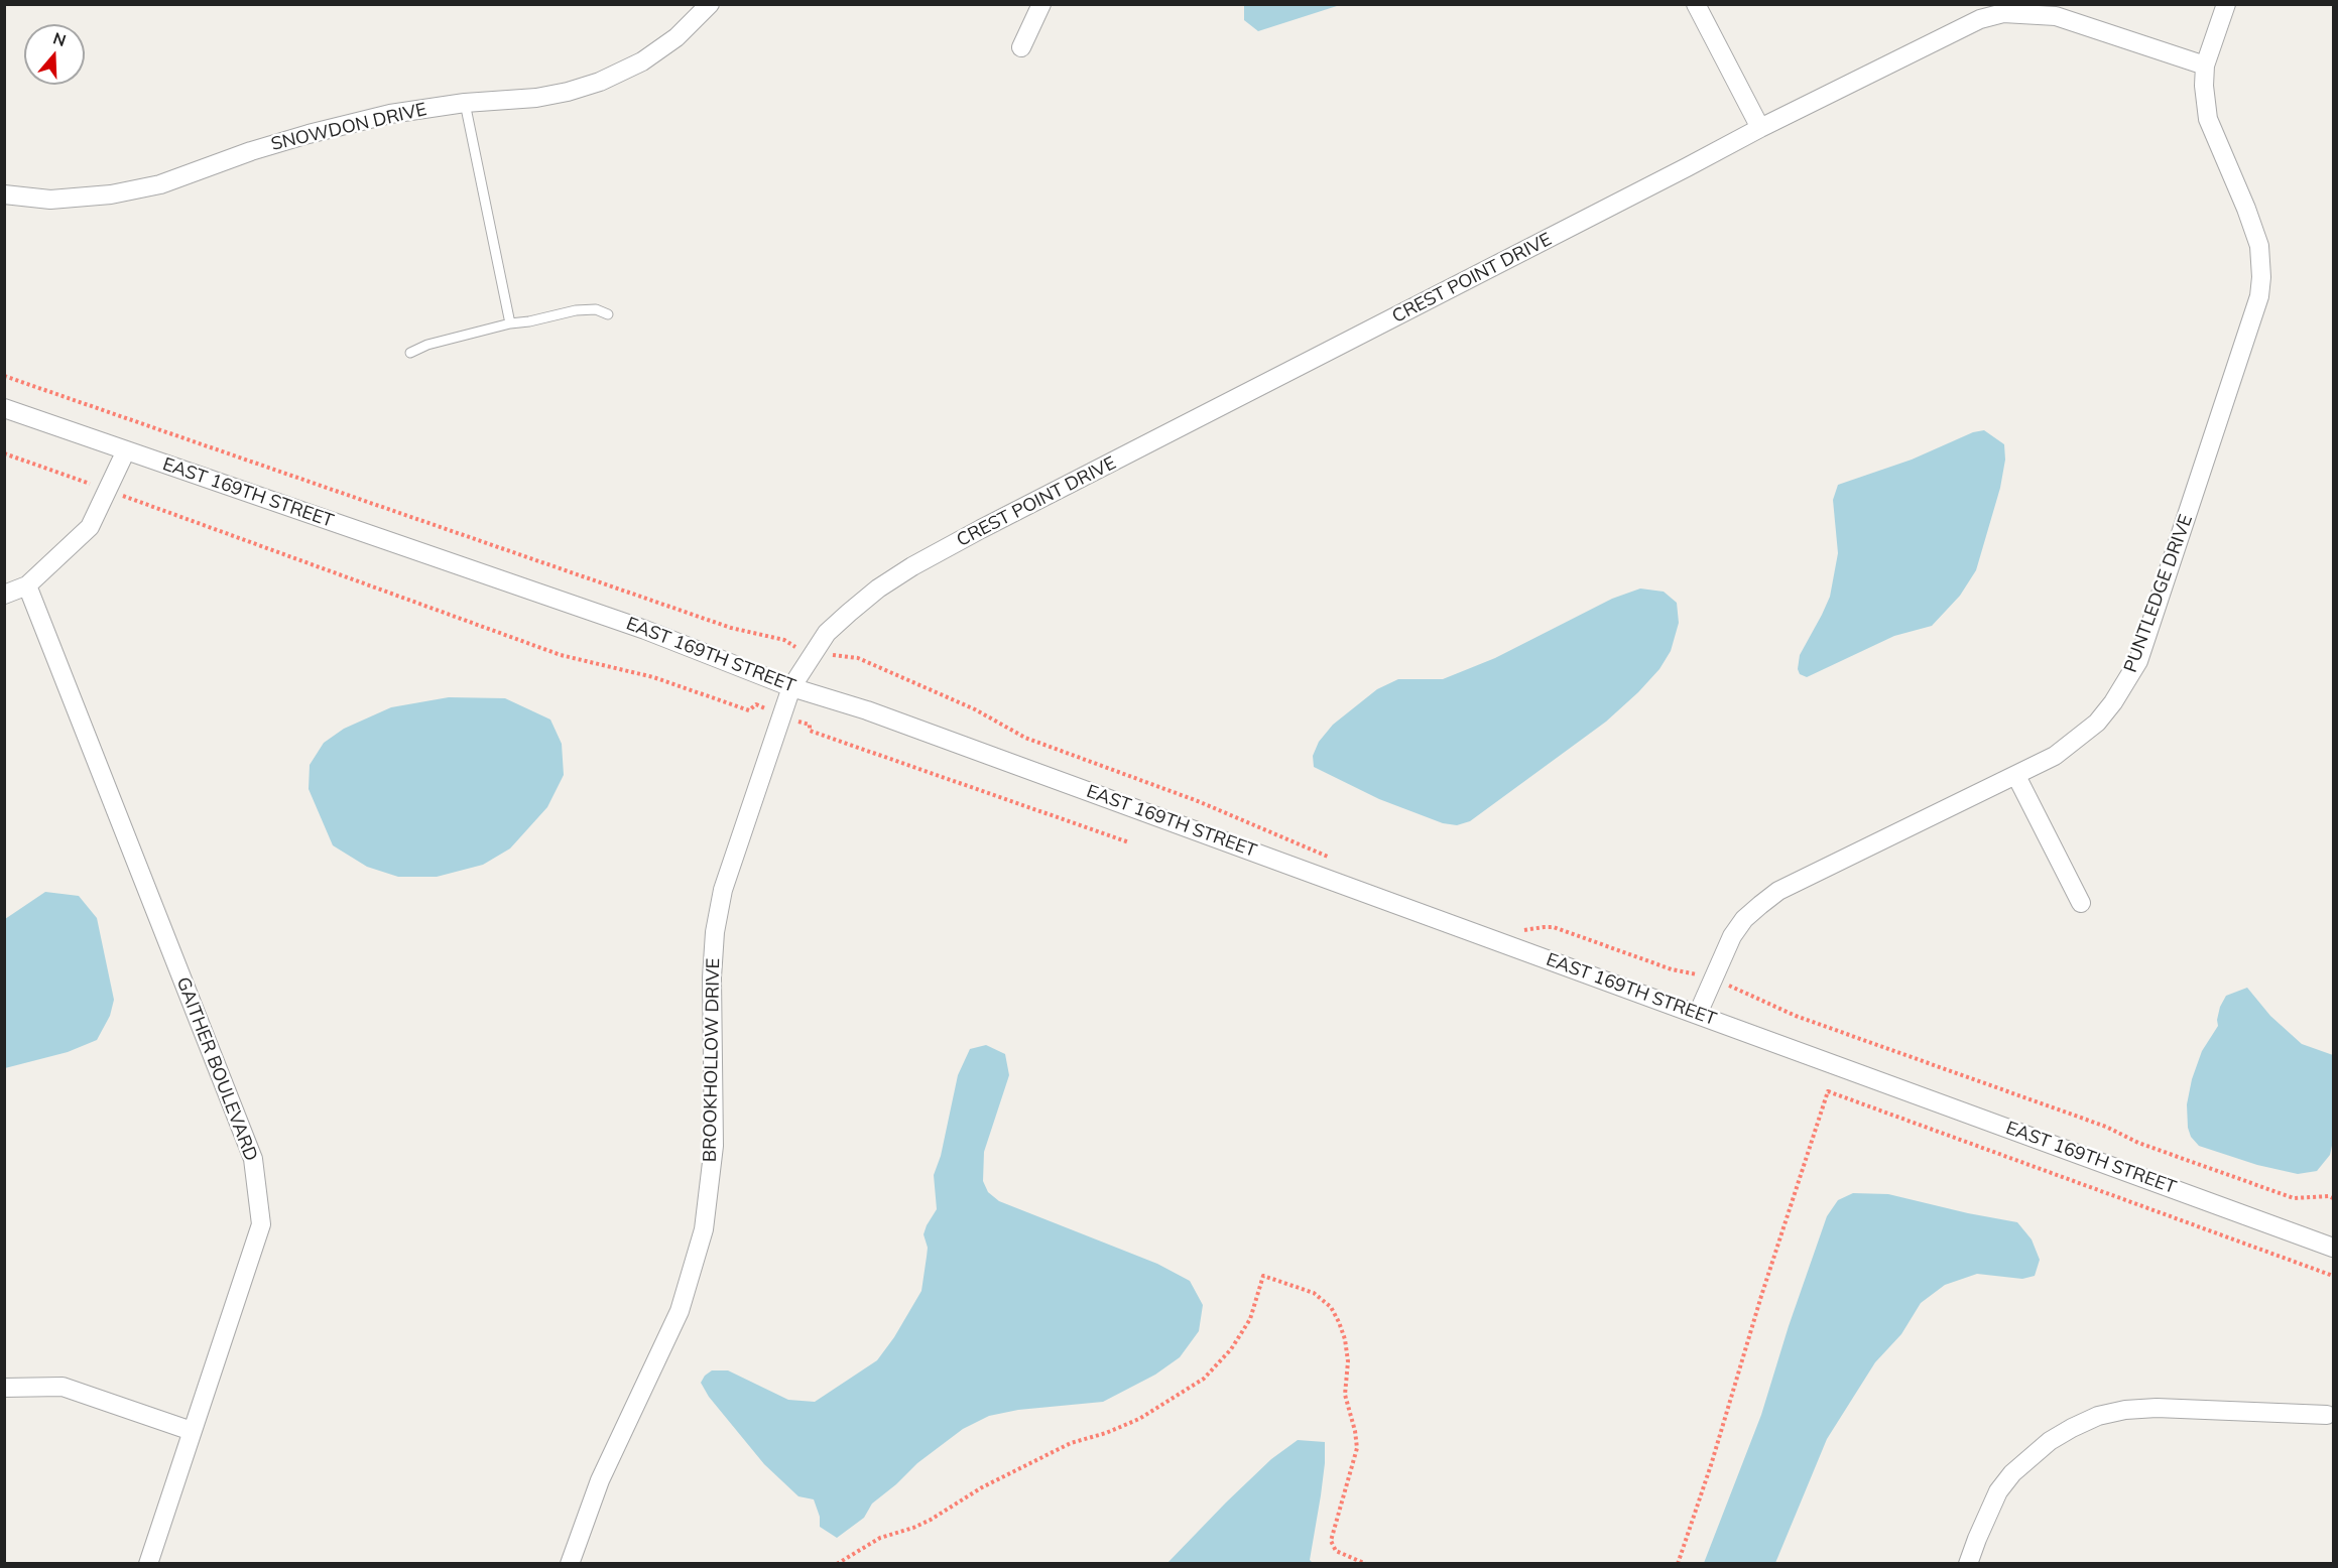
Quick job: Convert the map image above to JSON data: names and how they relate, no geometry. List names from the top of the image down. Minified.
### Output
{"streets":{"street":["SNOWDON DRIVE","CREST POINT DRIVE","EAST 169TH STREET","PUNTLEDGE DRIVE","BROOKHOLLOW DRIVE","GAITHER BOULEVARD"]},"crossings":[["CREST POINT DRIVE","EAST 169TH STREET"],["CREST POINT DRIVE","PUNTLEDGE DRIVE"],["CREST POINT DRIVE","BROOKHOLLOW DRIVE"],["EAST 169TH STREET","PUNTLEDGE DRIVE"],["EAST 169TH STREET","BROOKHOLLOW DRIVE"]],"north":"top"}
